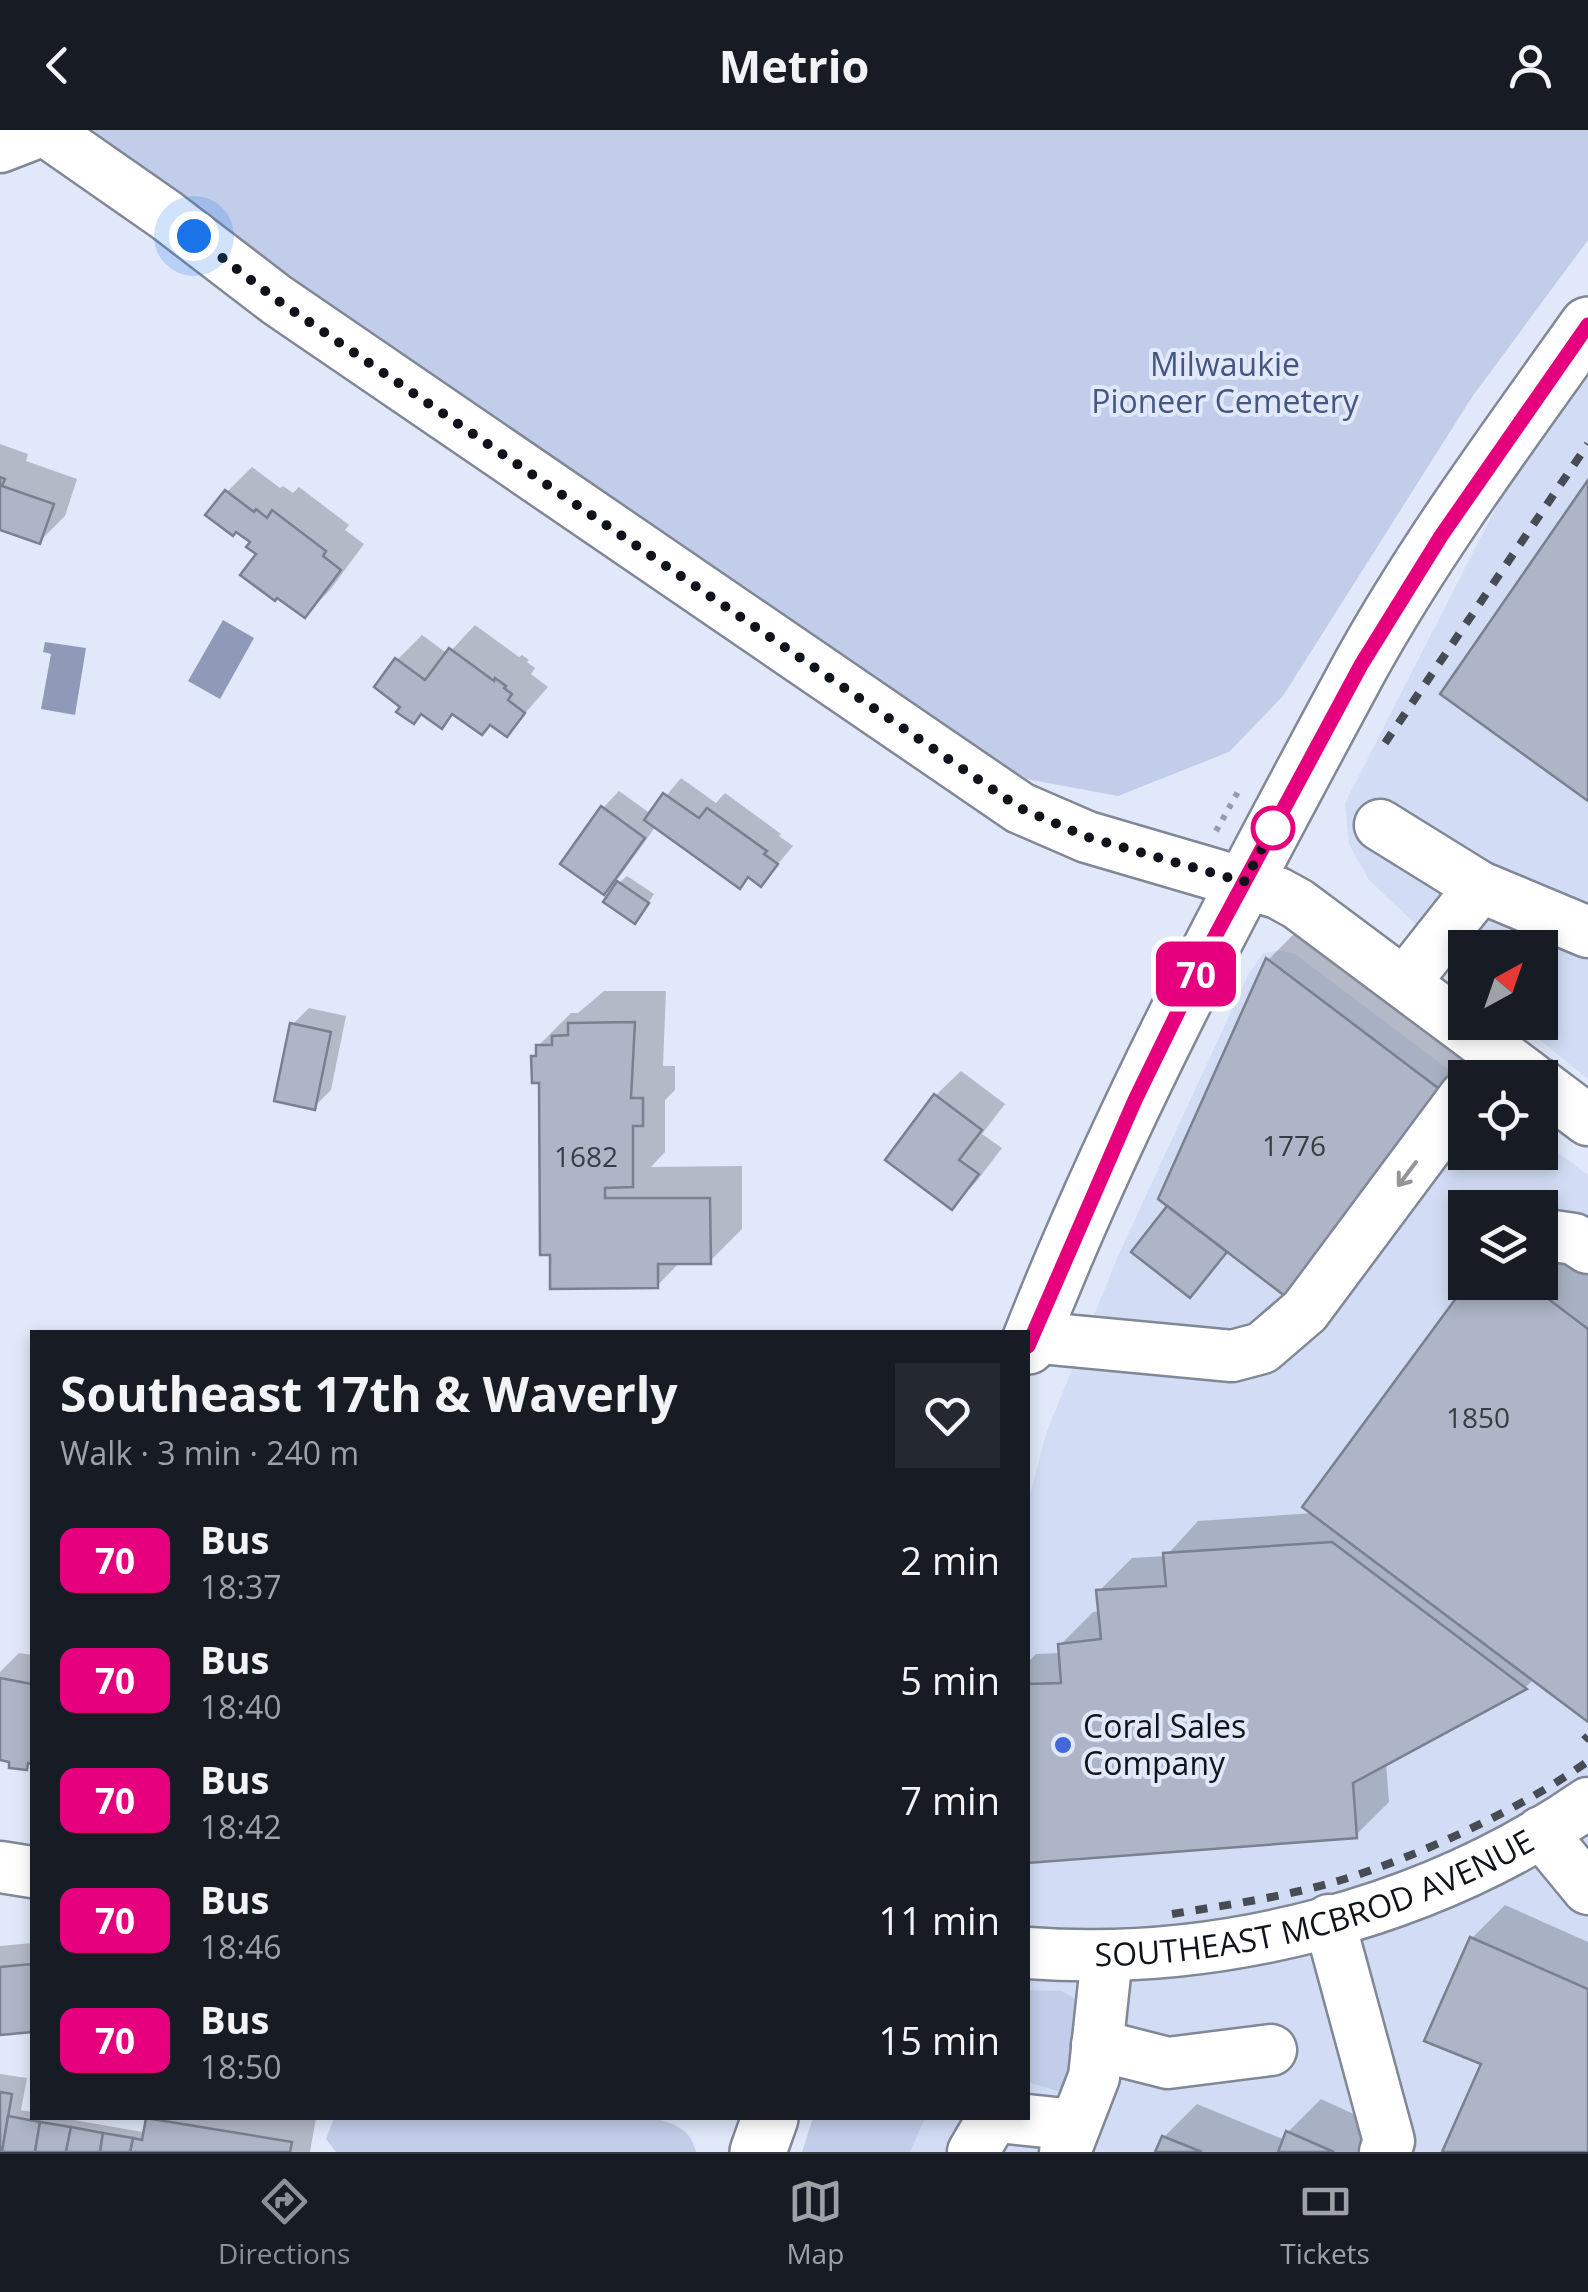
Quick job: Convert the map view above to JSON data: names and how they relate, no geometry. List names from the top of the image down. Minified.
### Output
{"streets":{"street":["SOUTHEAST MCBROD AVENUE"]},"parks":["Milwaukie Pioneer Cemetery"],"places":["Coral Sales Company"],"lines":["bus line 70"],"house_numbers":["1776","1682","1850"],"north":"top right","page":{"header":"Metrio","on_map":"70","heading":["Southeast 17th & Waverly","Walk · 3 min · 240 m"],"list":[{"mark":"70","name":"Bus","note":"18:37","value":"2 min"},{"mark":"70","name":"Bus","note":"18:40","value":"5 min"},{"mark":"70","name":"Bus","note":"18:42","value":"7 min"},{"mark":"70","name":"Bus","note":"18:46","value":"11 min"},{"mark":"70","name":"Bus","note":"18:50","value":"15 min"}],"tabs":["Directions","Map","Tickets"]}}
